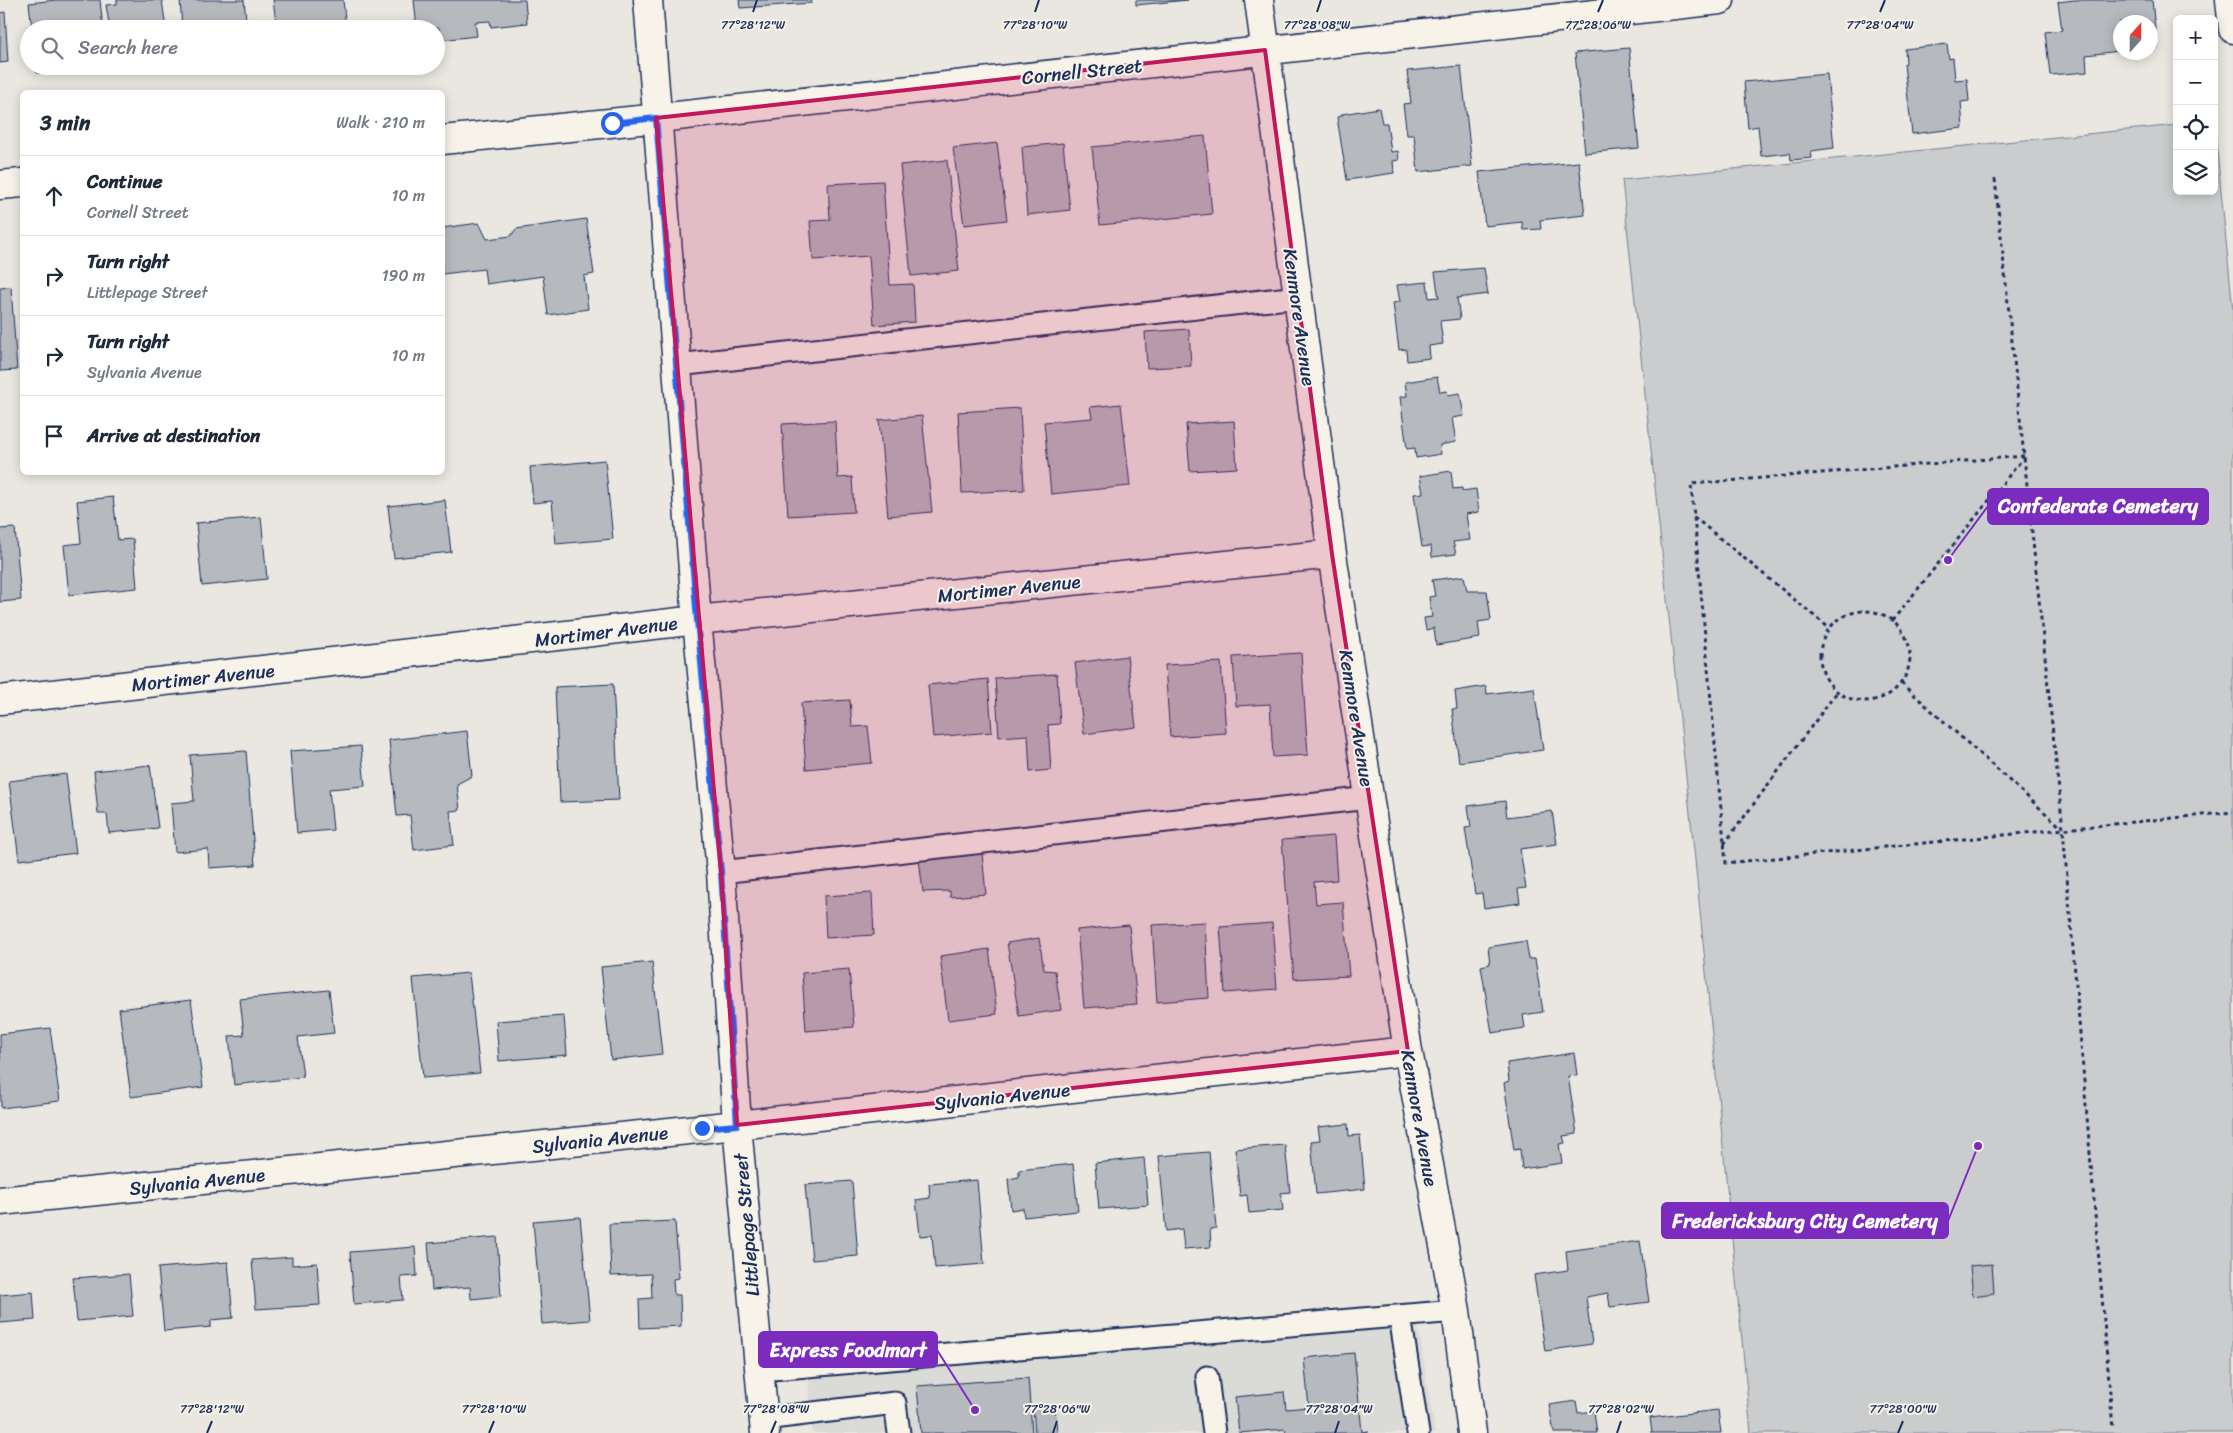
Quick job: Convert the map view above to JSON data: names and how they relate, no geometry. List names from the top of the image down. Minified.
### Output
{"streets":{"street":["Cornell Street","Kenmore Avenue","Mortimer Avenue","Sylvania Avenue","Littlepage Street"]},"crossings":[["Cornell Street","Kenmore Avenue"],["Cornell Street","Littlepage Street"],["Kenmore Avenue","Mortimer Avenue"],["Kenmore Avenue","Sylvania Avenue"],["Mortimer Avenue","Littlepage Street"],["Sylvania Avenue","Littlepage Street"]],"places":["Confederate Cemetery","Fredericksburg City Cemetery","Express Foodmart"],"north":"top","page":{"map_buttons":["+","−"],"search":"Search here","heading":["3 min","Walk · 210 m"],"list":[["Continue","Cornell Street","10 m"],["Turn right","Littlepage Street","190 m"],["Turn right","Sylvania Avenue","10 m"],"Arrive at destination"]},"coordinates":["77°28'12\"W","77°28'10\"W","77°28'08\"W","77°28'06\"W","77°28'04\"W","77°28'02\"W","77°28'00\"W"]}
